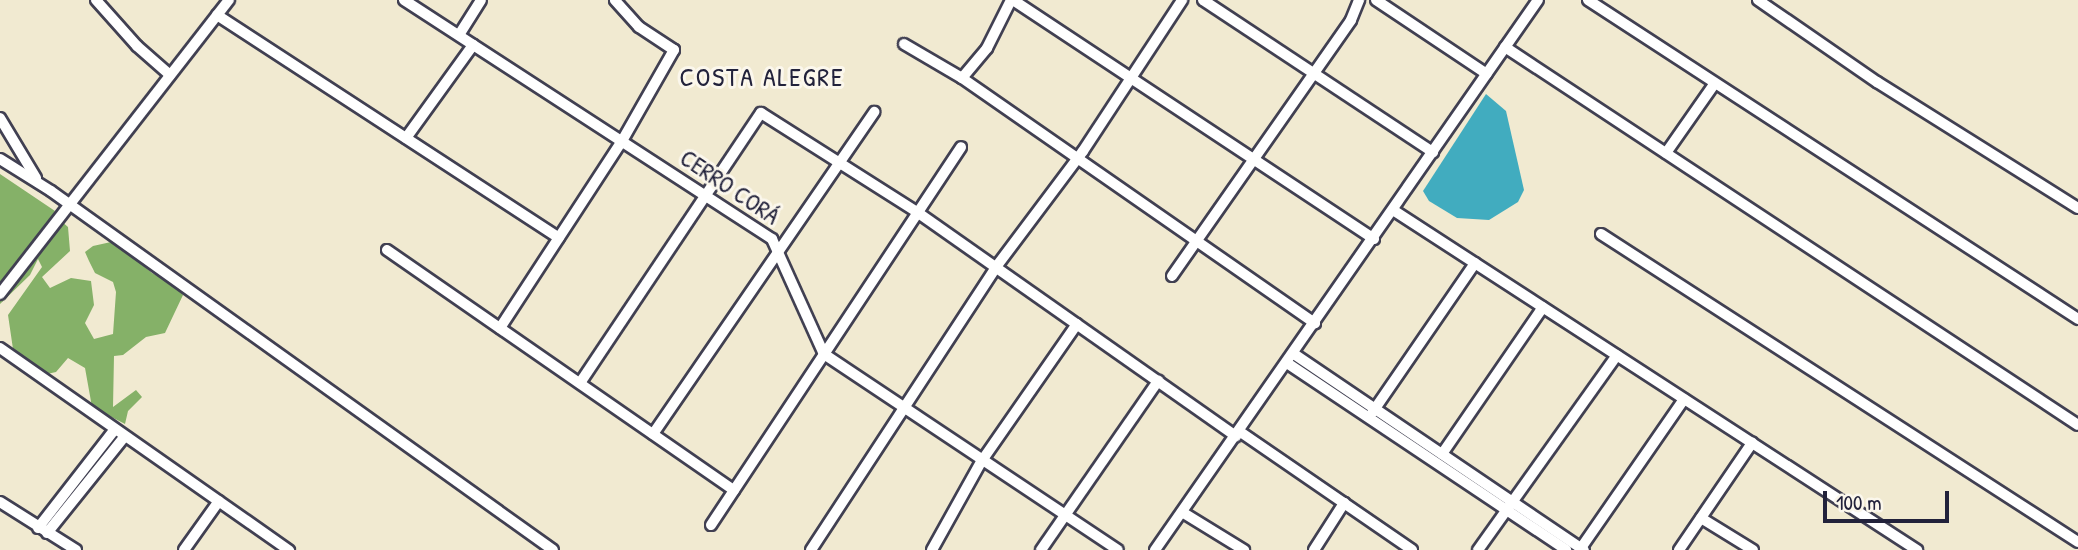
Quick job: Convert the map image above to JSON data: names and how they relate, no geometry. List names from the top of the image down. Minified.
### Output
{"streets":{"street":["CERRO CORÁ"]},"districts":["COSTA ALEGRE"],"scale_bar":"100 m"}
